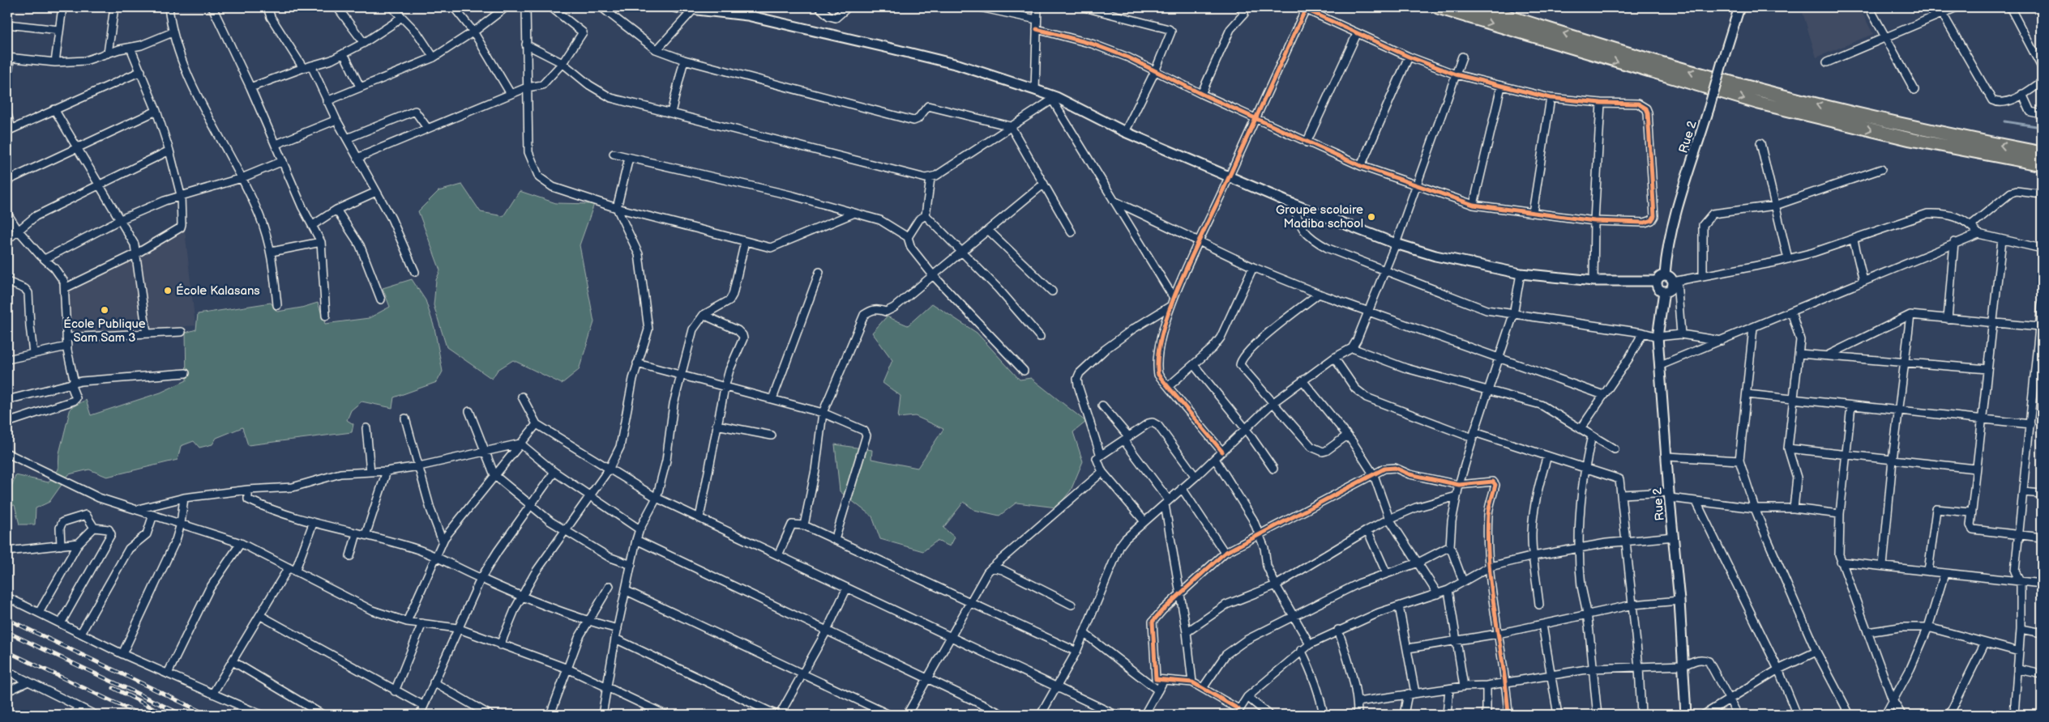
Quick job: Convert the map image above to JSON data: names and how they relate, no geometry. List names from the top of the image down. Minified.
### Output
{"streets":{"street":["Rue 2"]},"places":["Groupe scolaire Madiba school","École Kalasans","École Publique Sam Sam 3"]}
